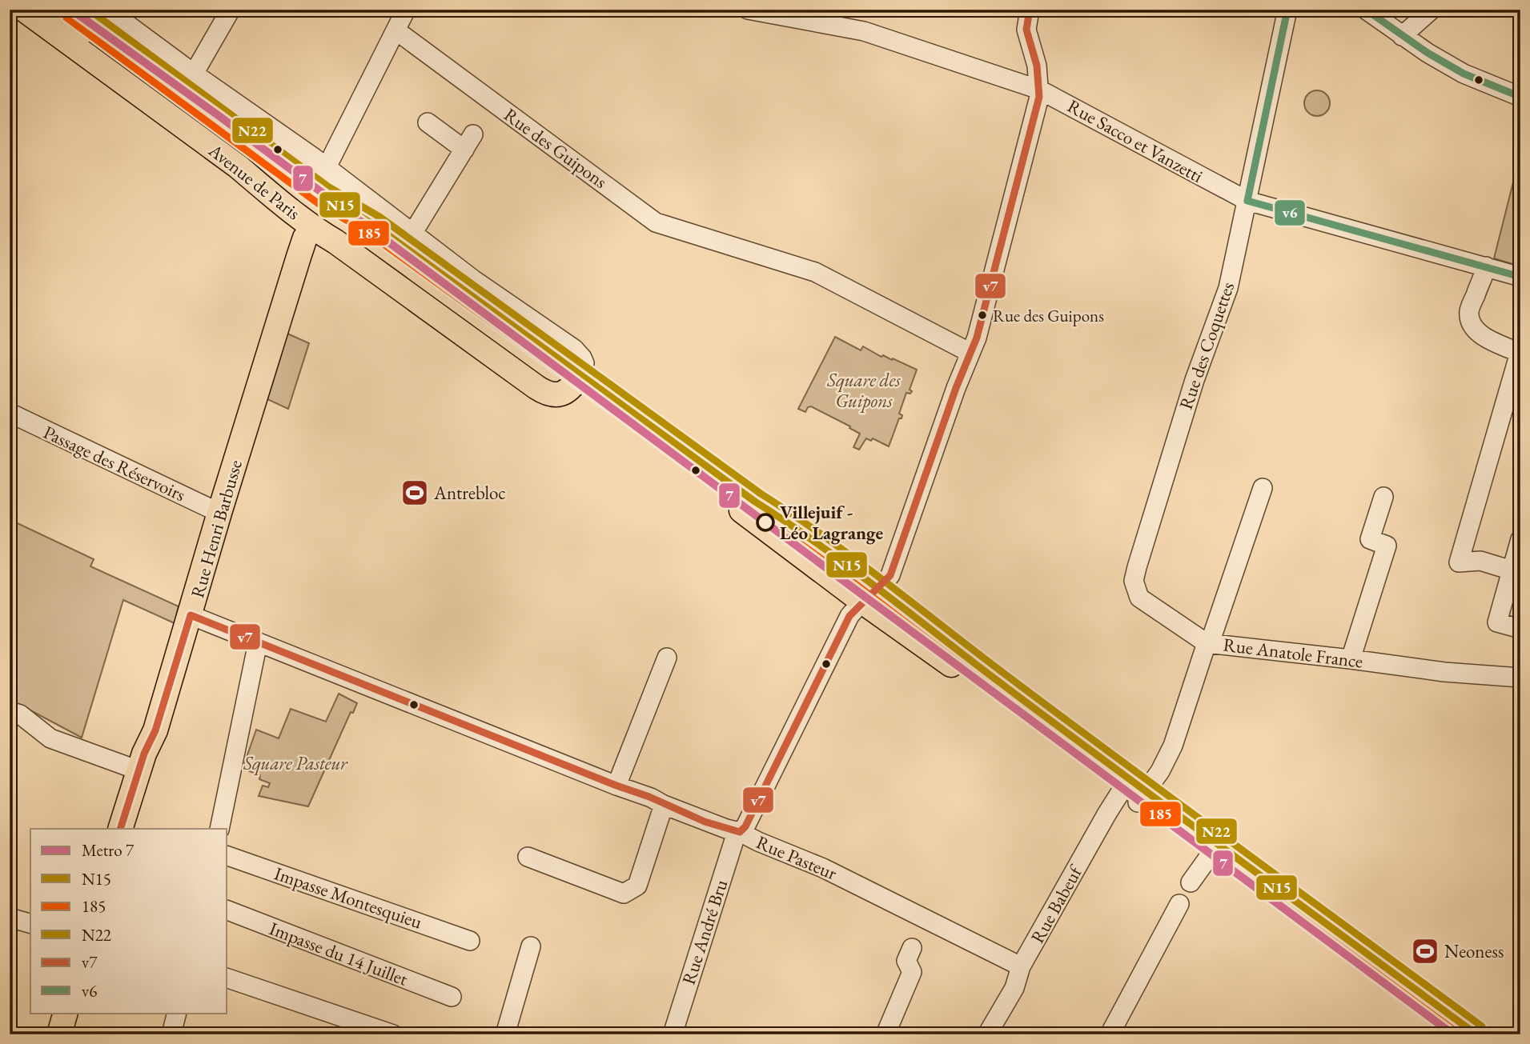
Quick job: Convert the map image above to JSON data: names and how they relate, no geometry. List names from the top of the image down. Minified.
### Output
{"streets":{"main road":["Avenue de Paris","Rue Henri Barbusse"],"street":["Rue Sacco et Vanzetti","Rue des Guipons","Rue des Coquettes","Passage des Réservoirs","Rue Anatole France","Rue Pasteur","Impasse Montesquieu","Rue Babeuf","Rue André Bru","Impasse du 14 Juillet"]},"crossings":[["Rue Sacco et Vanzetti","Rue des Coquettes"],["Rue Sacco et Vanzetti","Rue André Bru"],["Rue des Guipons","Rue André Bru"],["Avenue de Paris","Rue Henri Barbusse"],["Avenue de Paris","Rue Anatole France"],["Avenue de Paris","Rue Babeuf"],["Avenue de Paris","Rue André Bru"],["Rue des Coquettes","Rue Anatole France"],["Passage des Réservoirs","Rue Henri Barbusse"],["Rue Henri Barbusse","Rue Pasteur"],["Rue Anatole France","Rue Babeuf"],["Rue Pasteur","Rue Babeuf"],["Rue Pasteur","Rue André Bru"]],"parks":["Square des Guipons","Square Pasteur"],"places":{"other":["Rue des Guipons","Villejuif - Léo Lagrange"],"sports":["Antrebloc","Neoness"]},"lines":["metro line 7","transit line N15","transit line N22","transit line v7","transit line v6","transit line 185"],"legend":["Metro 7","N15","185","N22","v7","v6"]}
